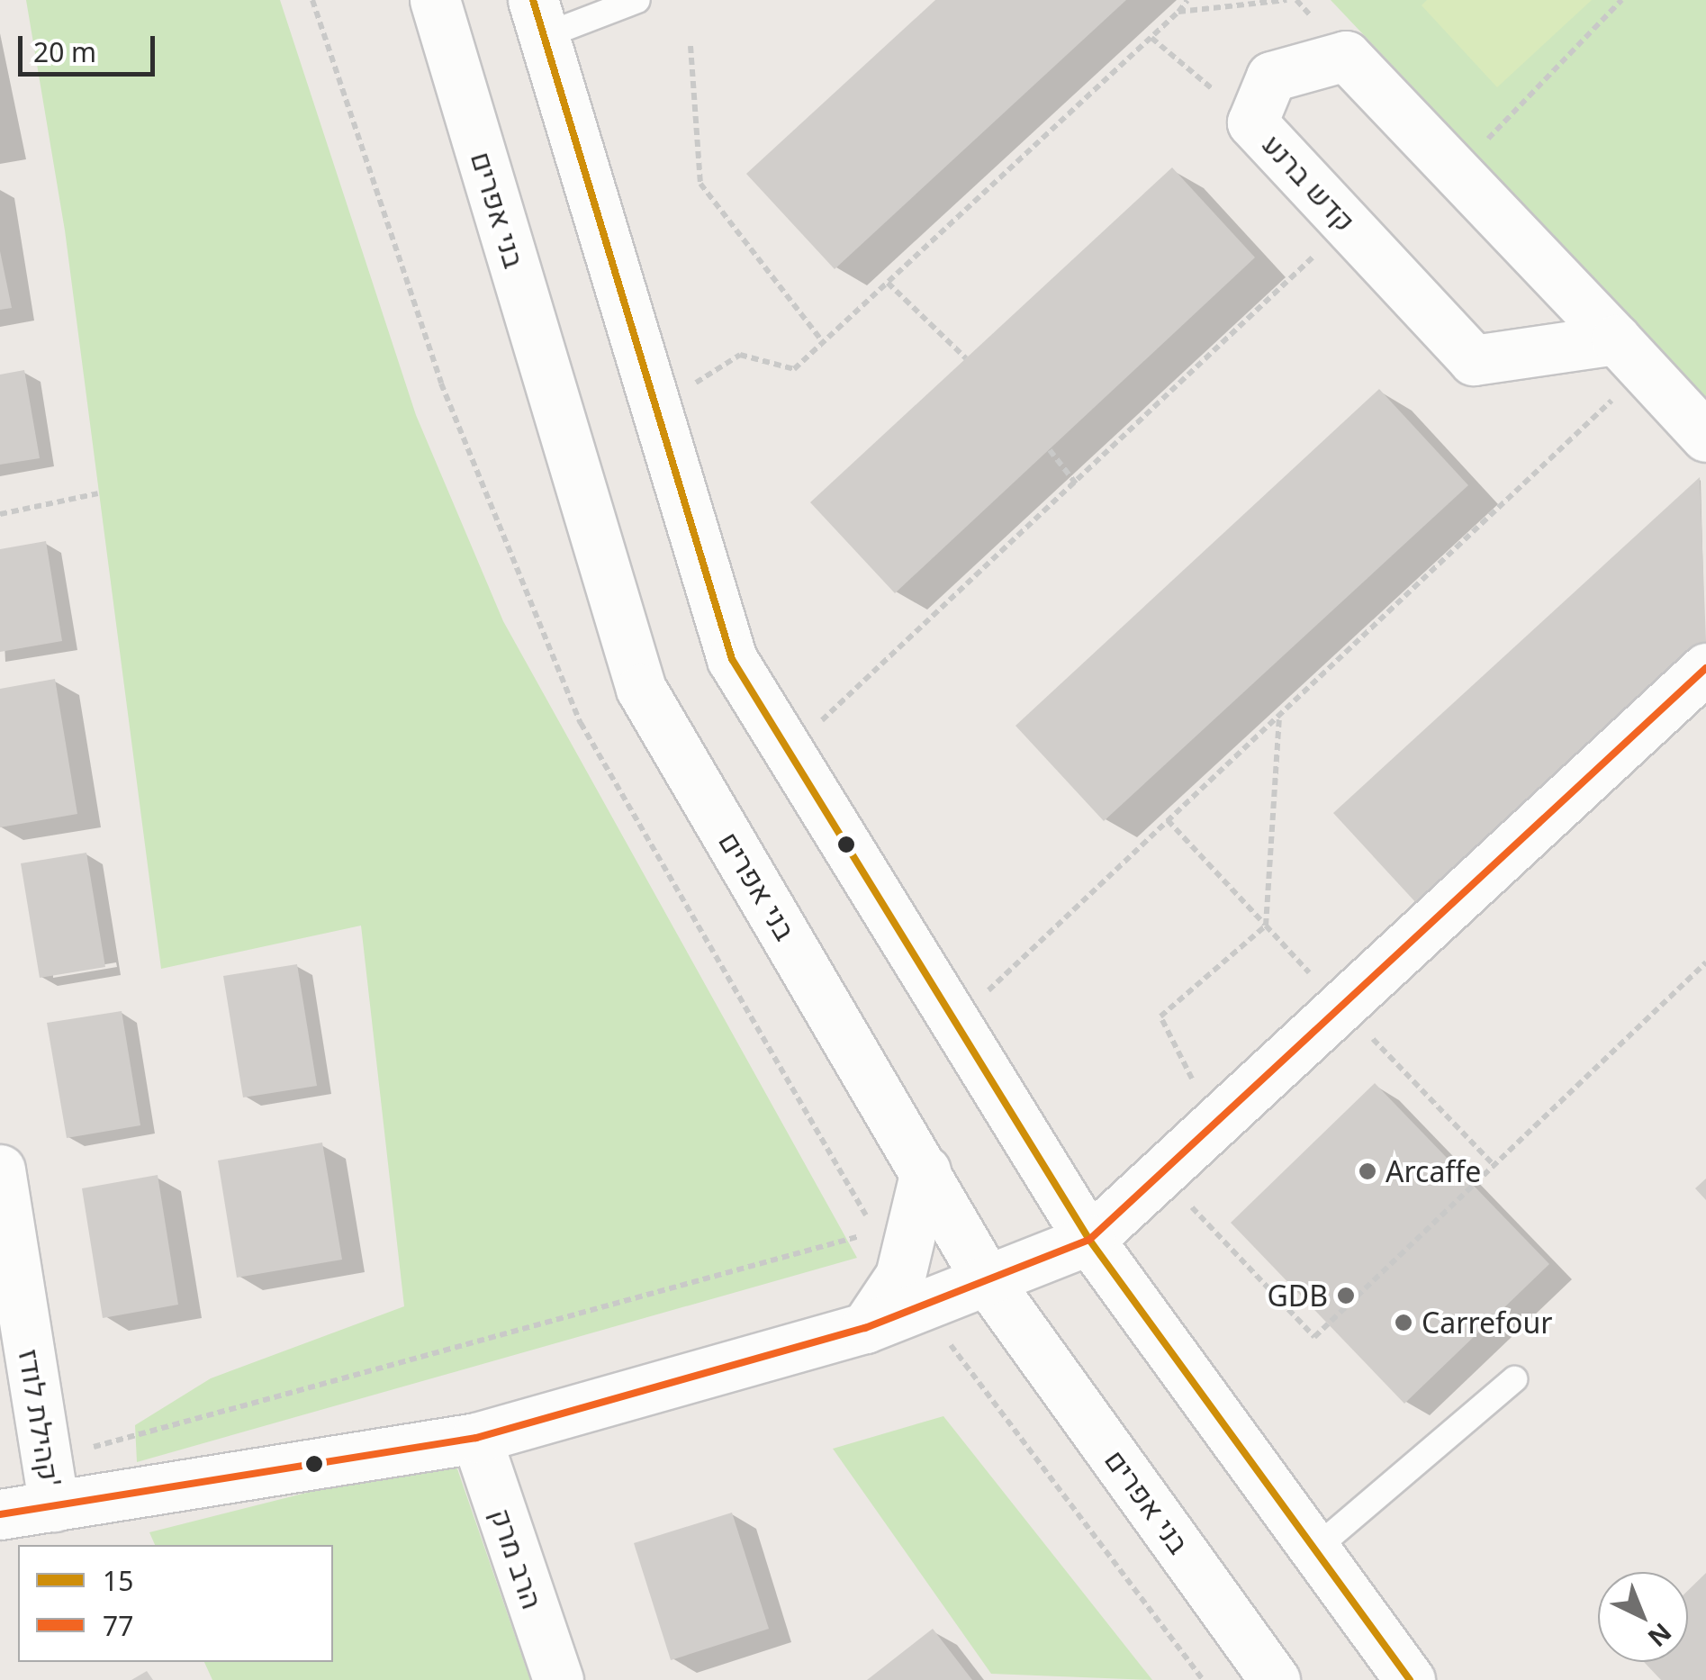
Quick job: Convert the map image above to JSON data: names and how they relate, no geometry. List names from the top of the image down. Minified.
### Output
{"streets":{"main road":["קדש ברנע","בני אפרים","קהילת לודז'","הרב מרק"]},"places":["Arcaffe","GDB","Carrefour"],"lines":["transit line 15","transit line 77"],"legend":["15","77"],"scale_bar":"20 m","north":"bottom right"}
